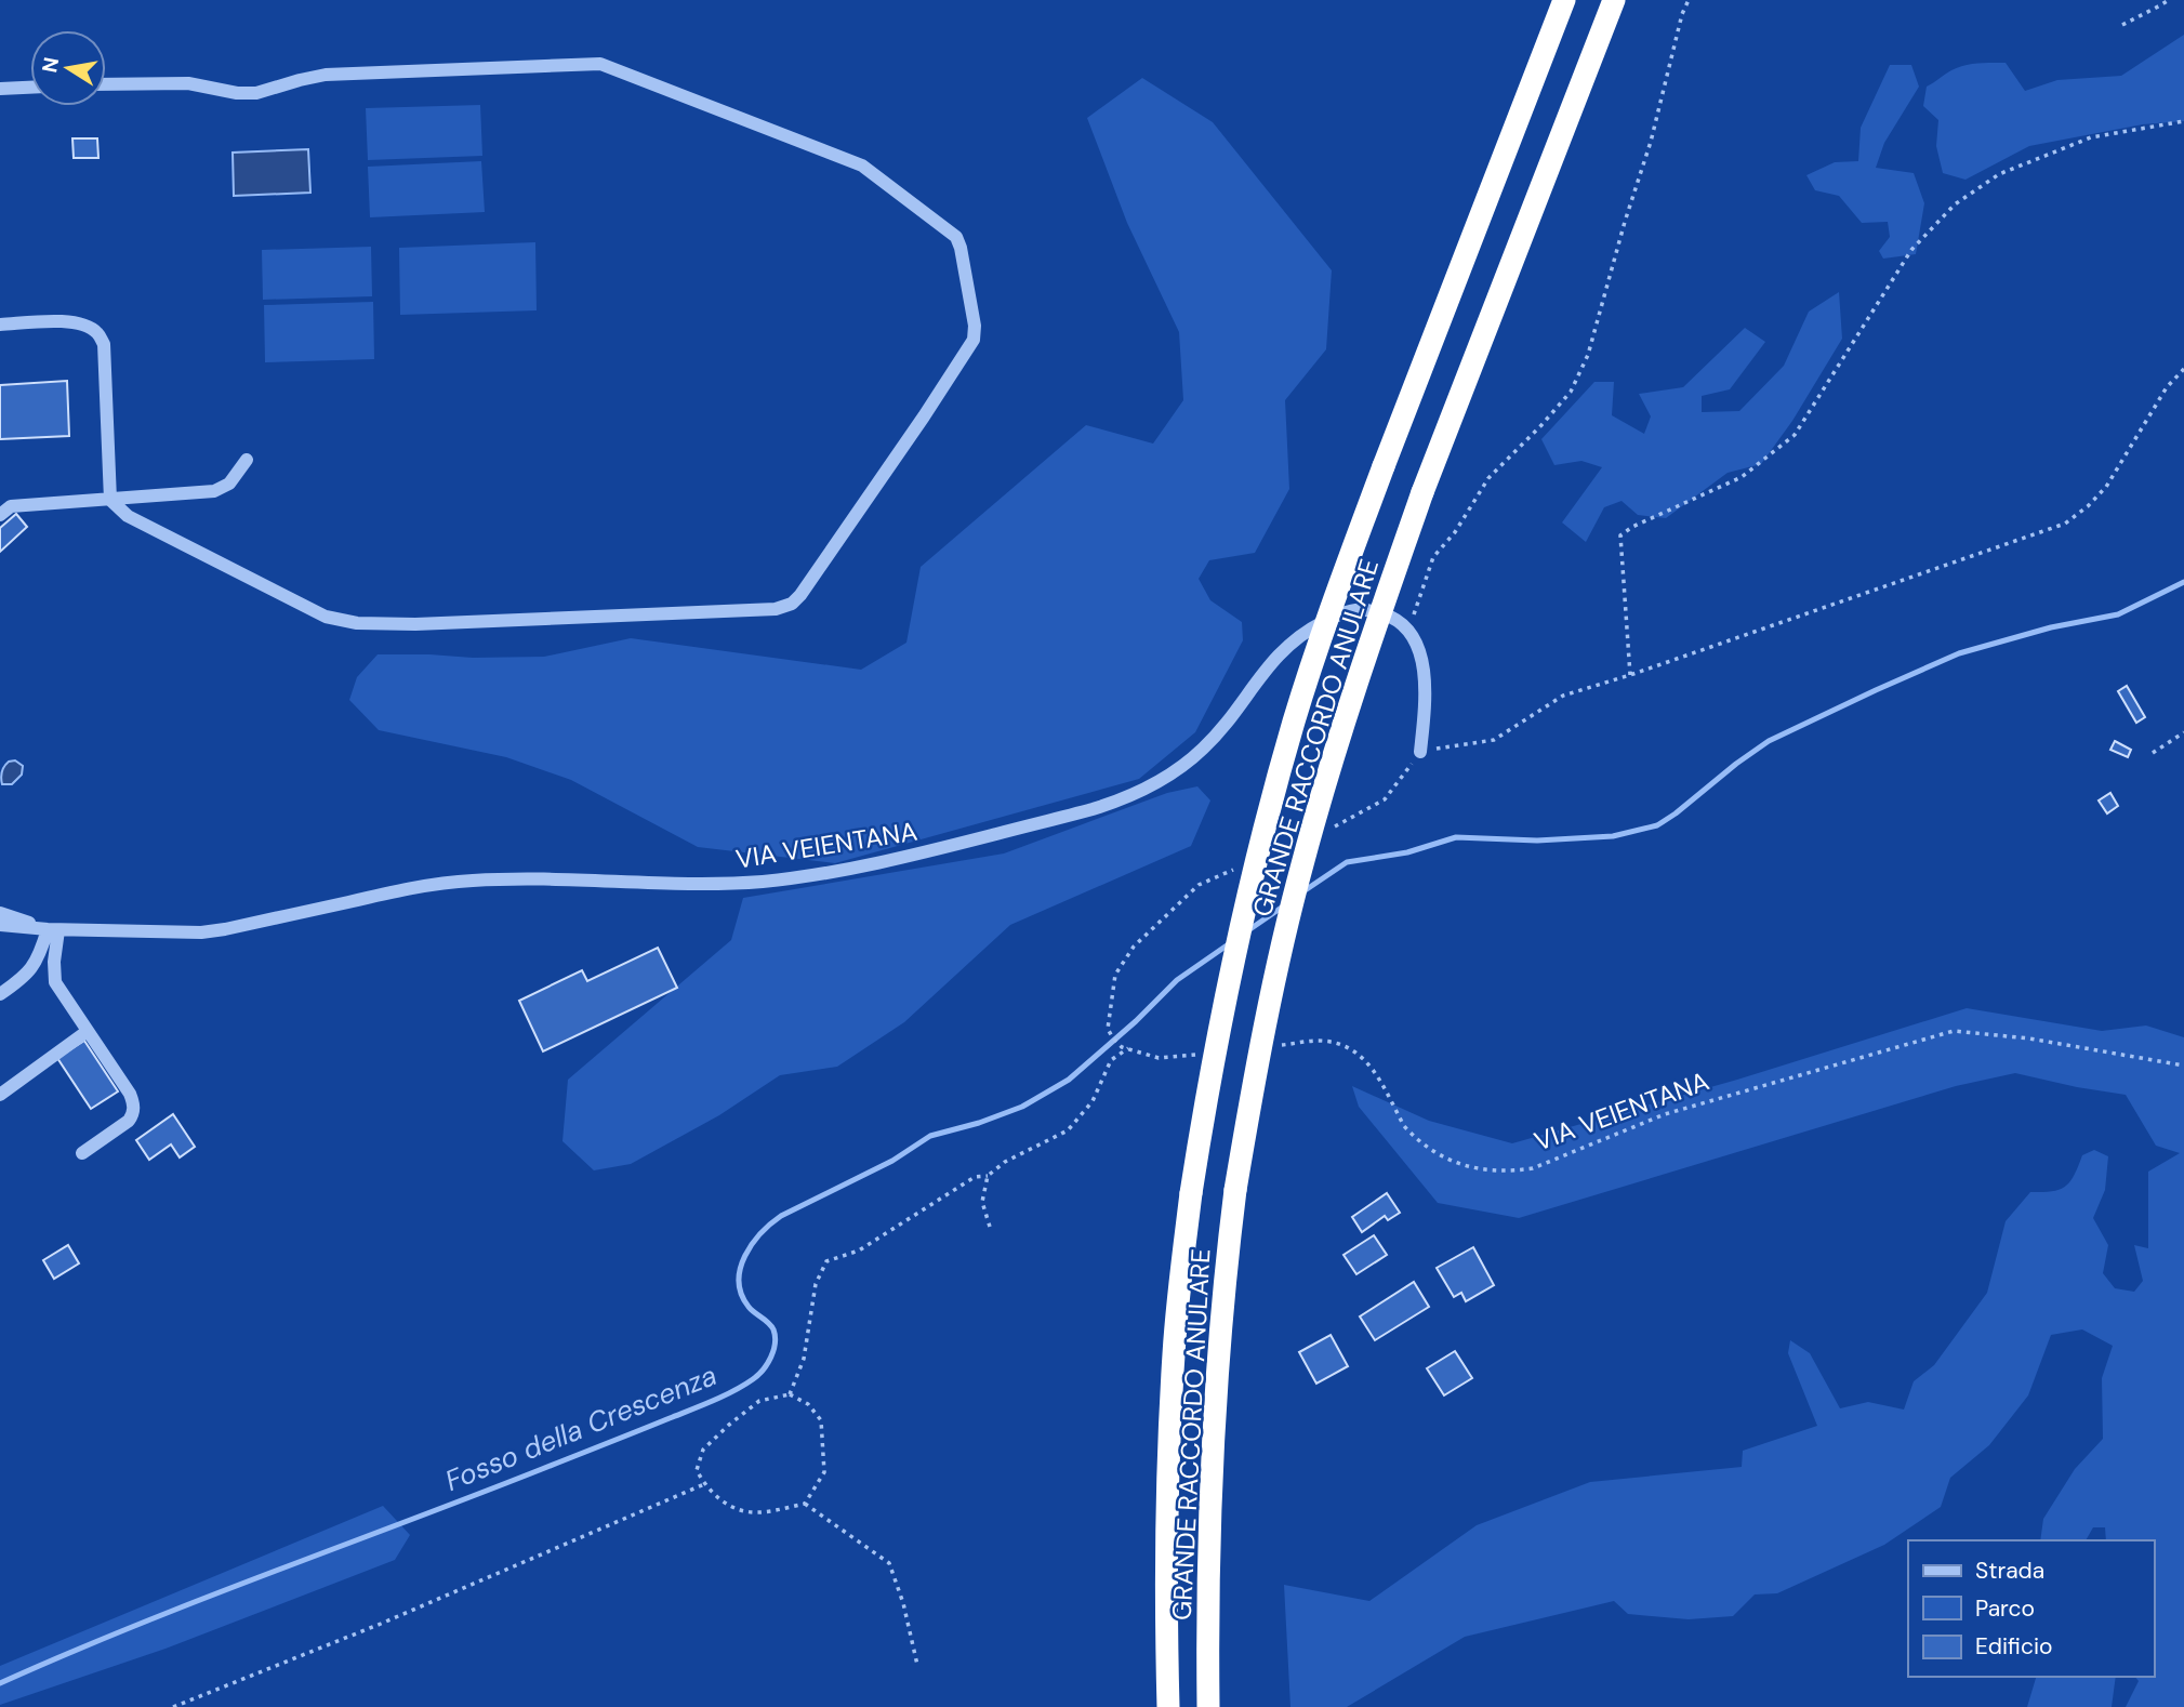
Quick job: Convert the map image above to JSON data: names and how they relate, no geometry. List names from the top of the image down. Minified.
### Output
{"streets":{"highway":["GRANDE RACCORDO ANULARE"],"street":["VIA VEIENTANA"]},"water":["Fosso della Crescenza"],"legend":["Strada","Parco","Edificio"],"north":"left"}
